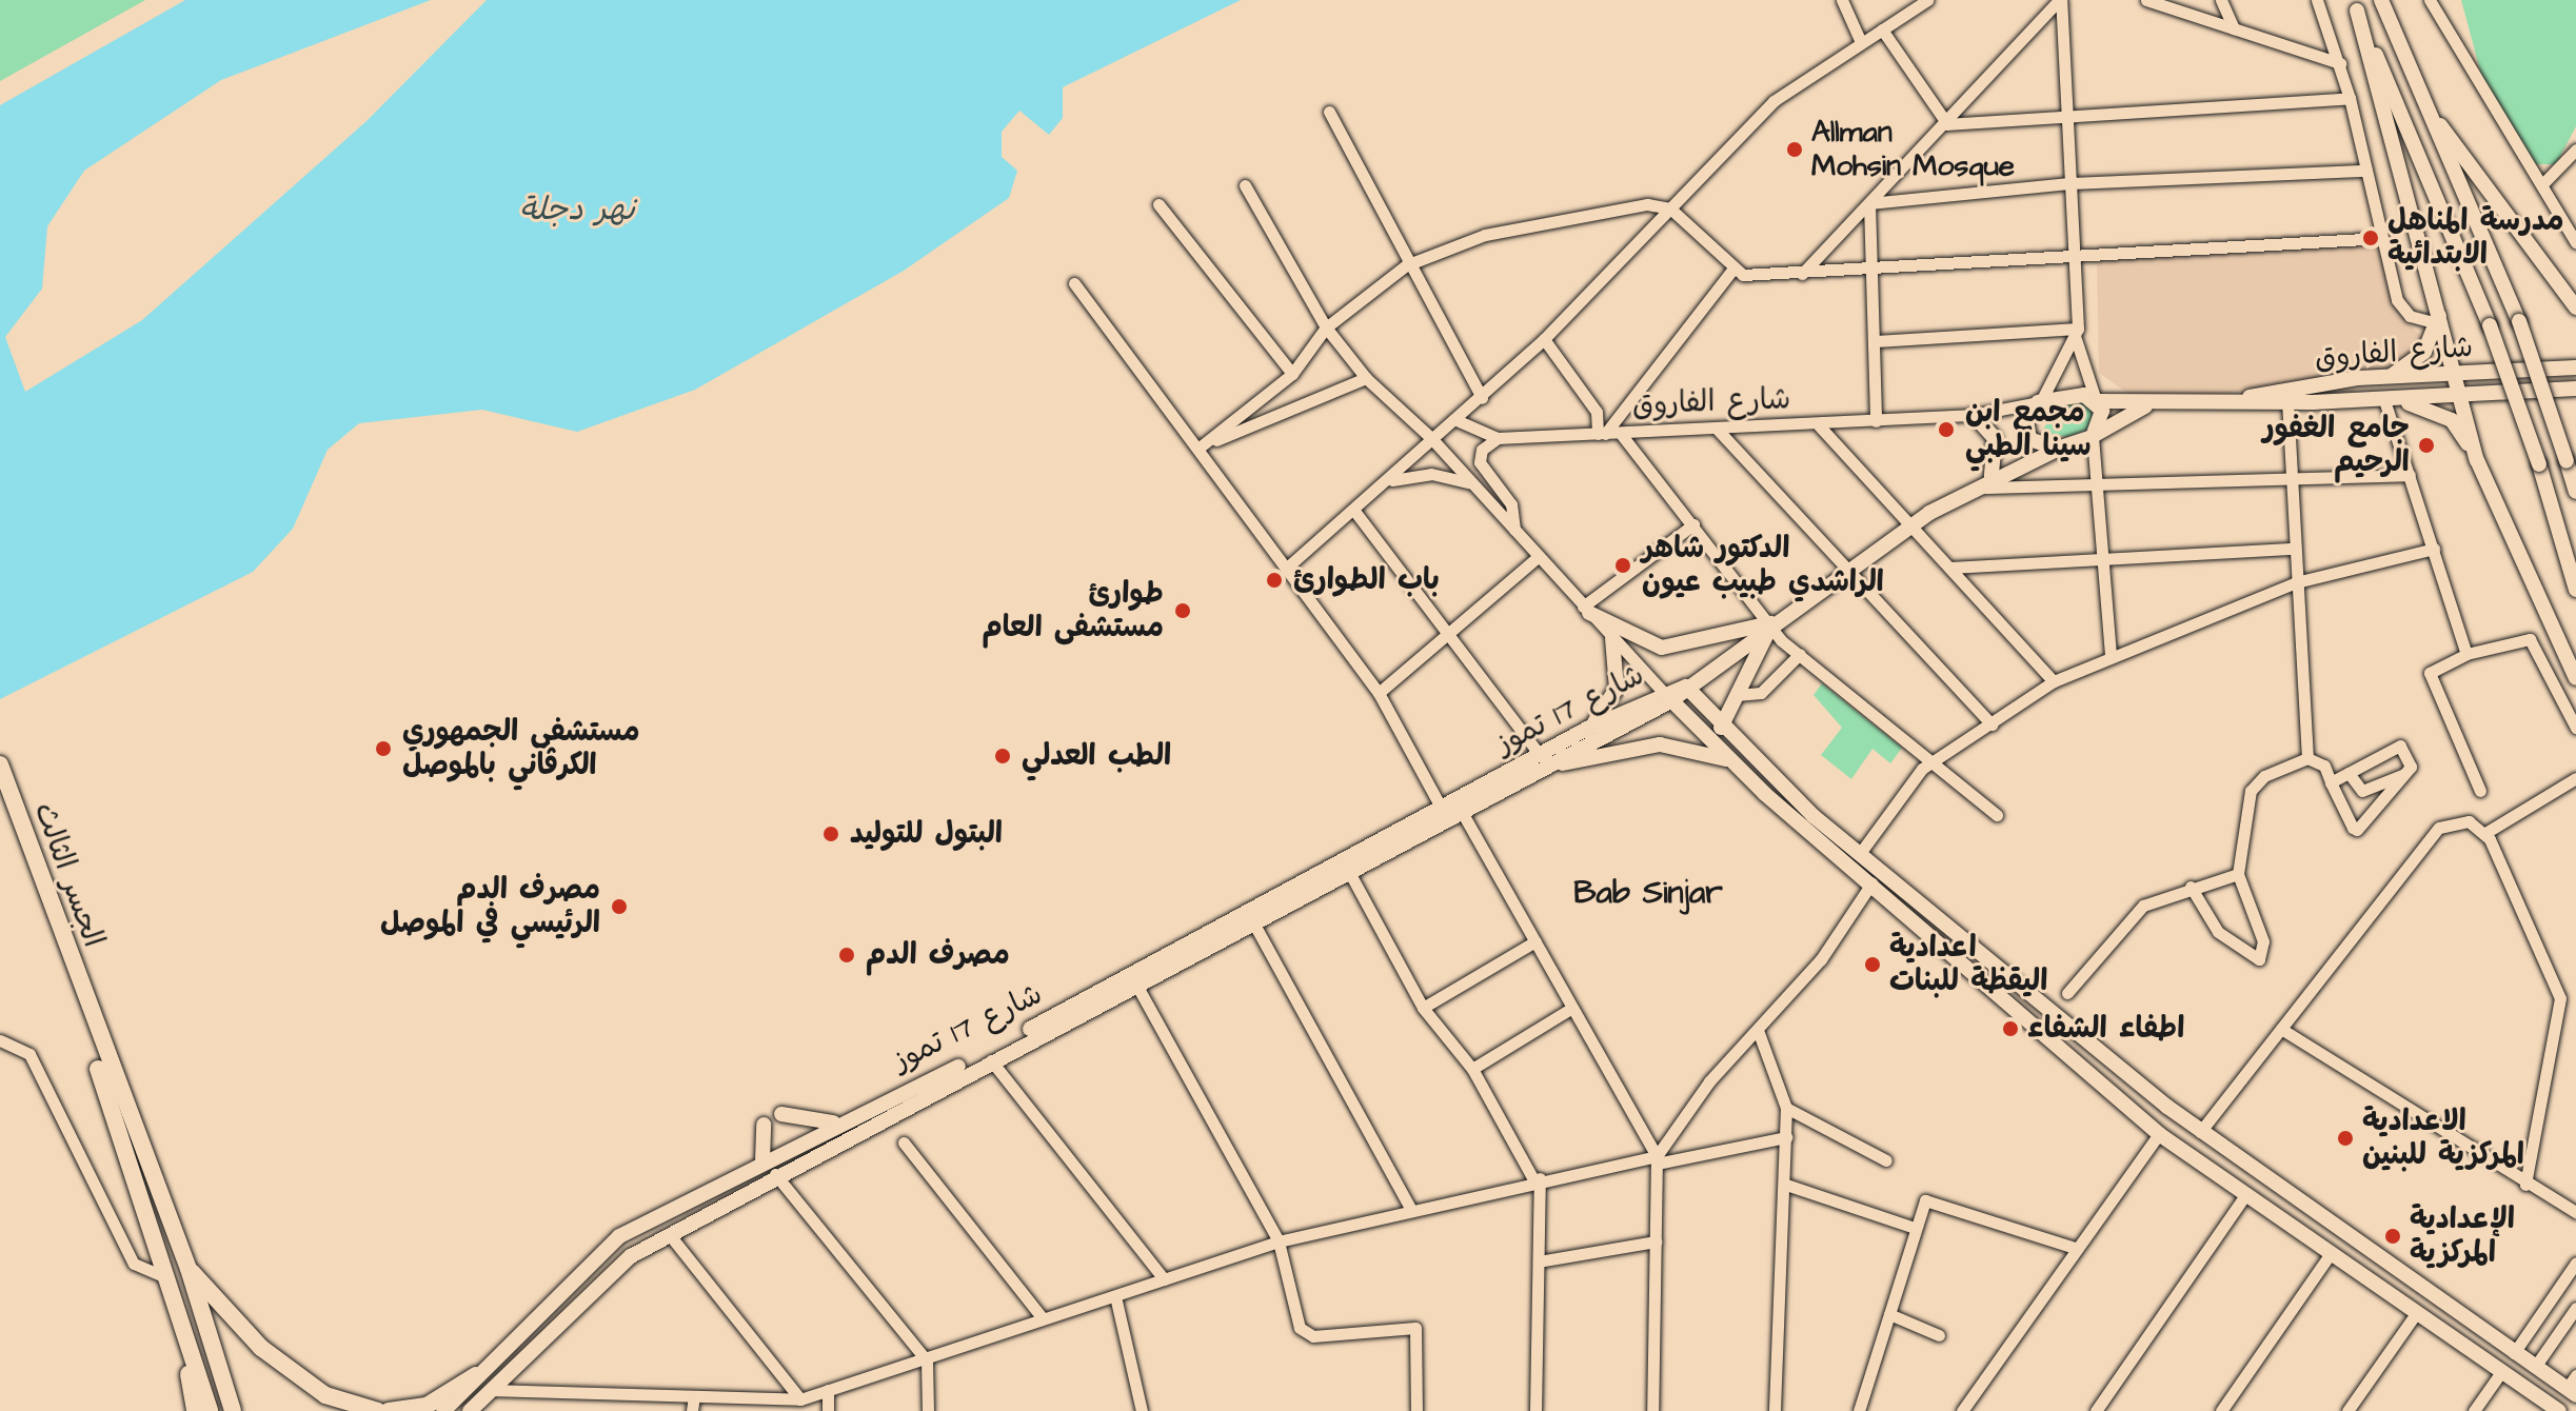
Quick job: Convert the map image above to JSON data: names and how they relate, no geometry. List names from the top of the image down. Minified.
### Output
{"streets":{"highway":["الجسر الثالث"],"main road":["شارع الفاروق","شارع 17 تموز"]},"crossings":[["شارع الفاروق","شارع 17 تموز"]],"districts":["Bab Sinjar"],"water":["نهر دجلة"],"places":["Allman Mohsin Mosque","مدرسة المناهل الابتدائية","مجمع ابن سينا الطبي","جامع الغفور الرحيم","الدكتور شاهر الراشدي طبيب عيون","باب الطوارئ","طوارئ مستشفى العام","مستشفى الجمهوري الكرڤاني بالموصل","الطب العدلي","البتول للتوليد","مصرف الدم الرئيسي في الموصل","مصرف الدم","اعدادية اليقظة للبنات","اطفاء الشفاء","الاعدادية المركزية للبنين","الإعدادية المركزية"]}
